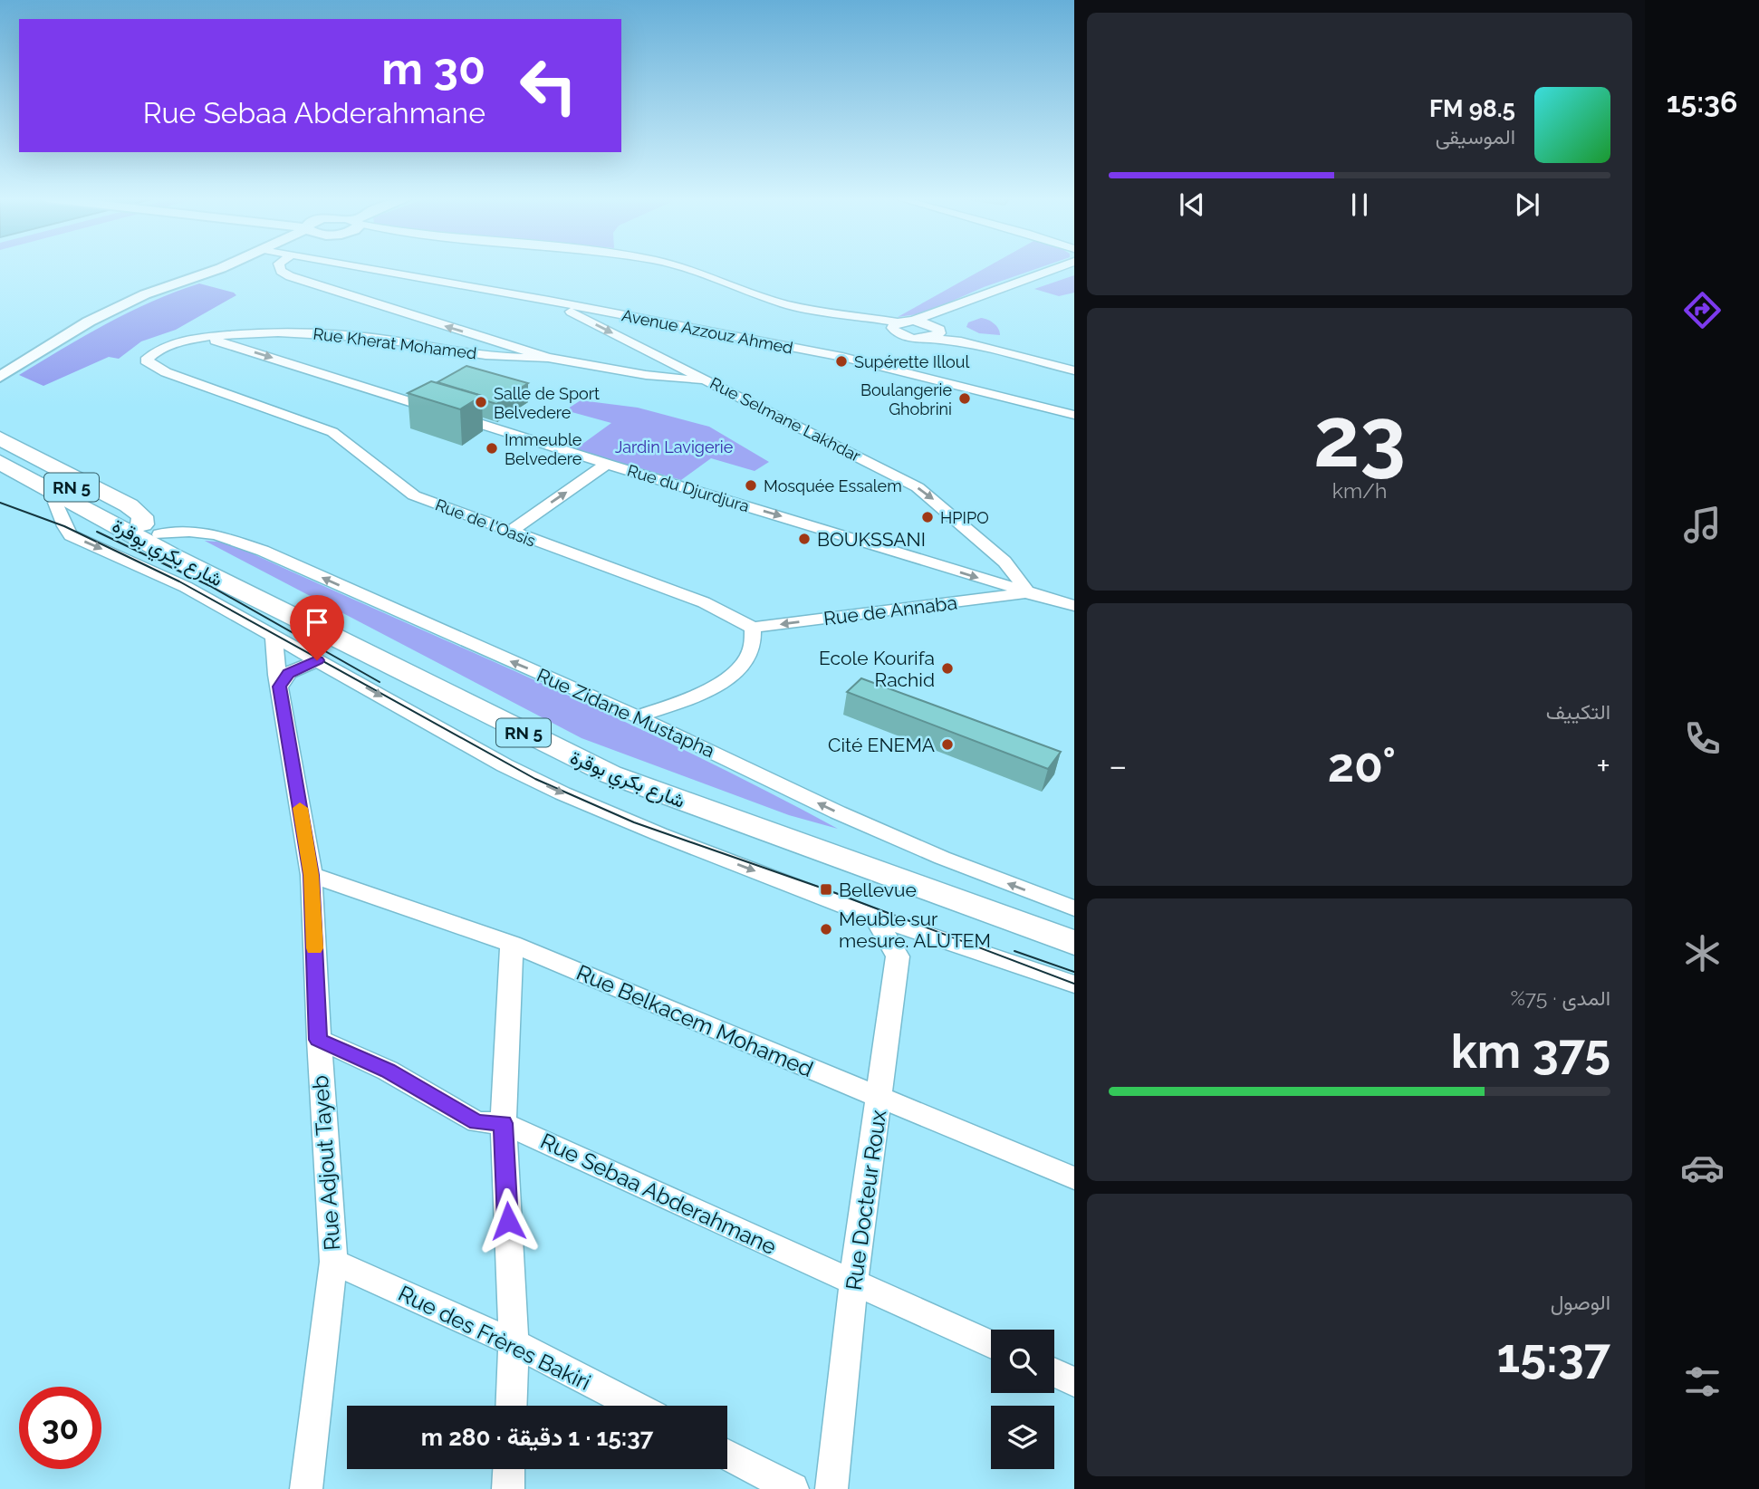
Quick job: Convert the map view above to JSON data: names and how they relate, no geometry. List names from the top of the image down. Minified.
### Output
{"streets":{"highway":["RN 5","شارع بكري بوقرة"],"street":["Avenue Azzouz Ahmed","Rue Kherat Mohamed","Rue Selmane Lakhdar","Rue du Djurdjura","Rue de l'Oasis","Rue de Annaba","Rue Zidane Mustapha","Rue Belkacem Mohamed","Rue Adjout Tayeb","Rue Sebaa Abderahmane","Rue Docteur Roux","Rue des Frères Bakiri"]},"crossings":[["Avenue Azzouz Ahmed","Rue Selmane Lakhdar"],["Rue Kherat Mohamed","Rue du Djurdjura"],["Rue Kherat Mohamed","Rue de l'Oasis"],["Rue Selmane Lakhdar","Rue du Djurdjura"],["Rue Selmane Lakhdar","Rue de Annaba"],["RN 5","شارع بكري بوقرة"],["RN 5","Rue Zidane Mustapha"],["Rue du Djurdjura","Rue de l'Oasis"],["Rue du Djurdjura","Rue de Annaba"],["Rue de l'Oasis","Rue de Annaba"],["شارع بكري بوقرة","Rue Zidane Mustapha"],["Rue Belkacem Mohamed","Rue Adjout Tayeb"],["Rue Belkacem Mohamed","Rue Docteur Roux"],["Rue Adjout Tayeb","Rue Sebaa Abderahmane"],["Rue Adjout Tayeb","Rue des Frères Bakiri"],["Rue Sebaa Abderahmane","Rue Docteur Roux"]],"one_way":["Rue de Annaba"],"parks":["Jardin Lavigerie"],"places":{"other":["Supérette Illoul","Boulangerie Ghobrini","Salle de Sport Belvedere","Immeuble Belvedere","Mosquée Essalem","HPIPO","BOUKSSANI","Ecole Kourifa Rachid","Cité ENEMA","Meuble sur mesure. ALUTEM"],"transit":["Bellevue"]},"page":{"tabs":"15:36","turn":["30 m","Rue Sebaa Abderahmane"],"song":["98.5 FM","الموسيقى"],"tile":[["23","km/h"],"التكييف",["المدى · 75%","375 km"],["الوصول","15:37"]],"heat":["−","20°","+"],"limit":"30","trip":"15:37 · 1 دقيقة · 280 m"}}
